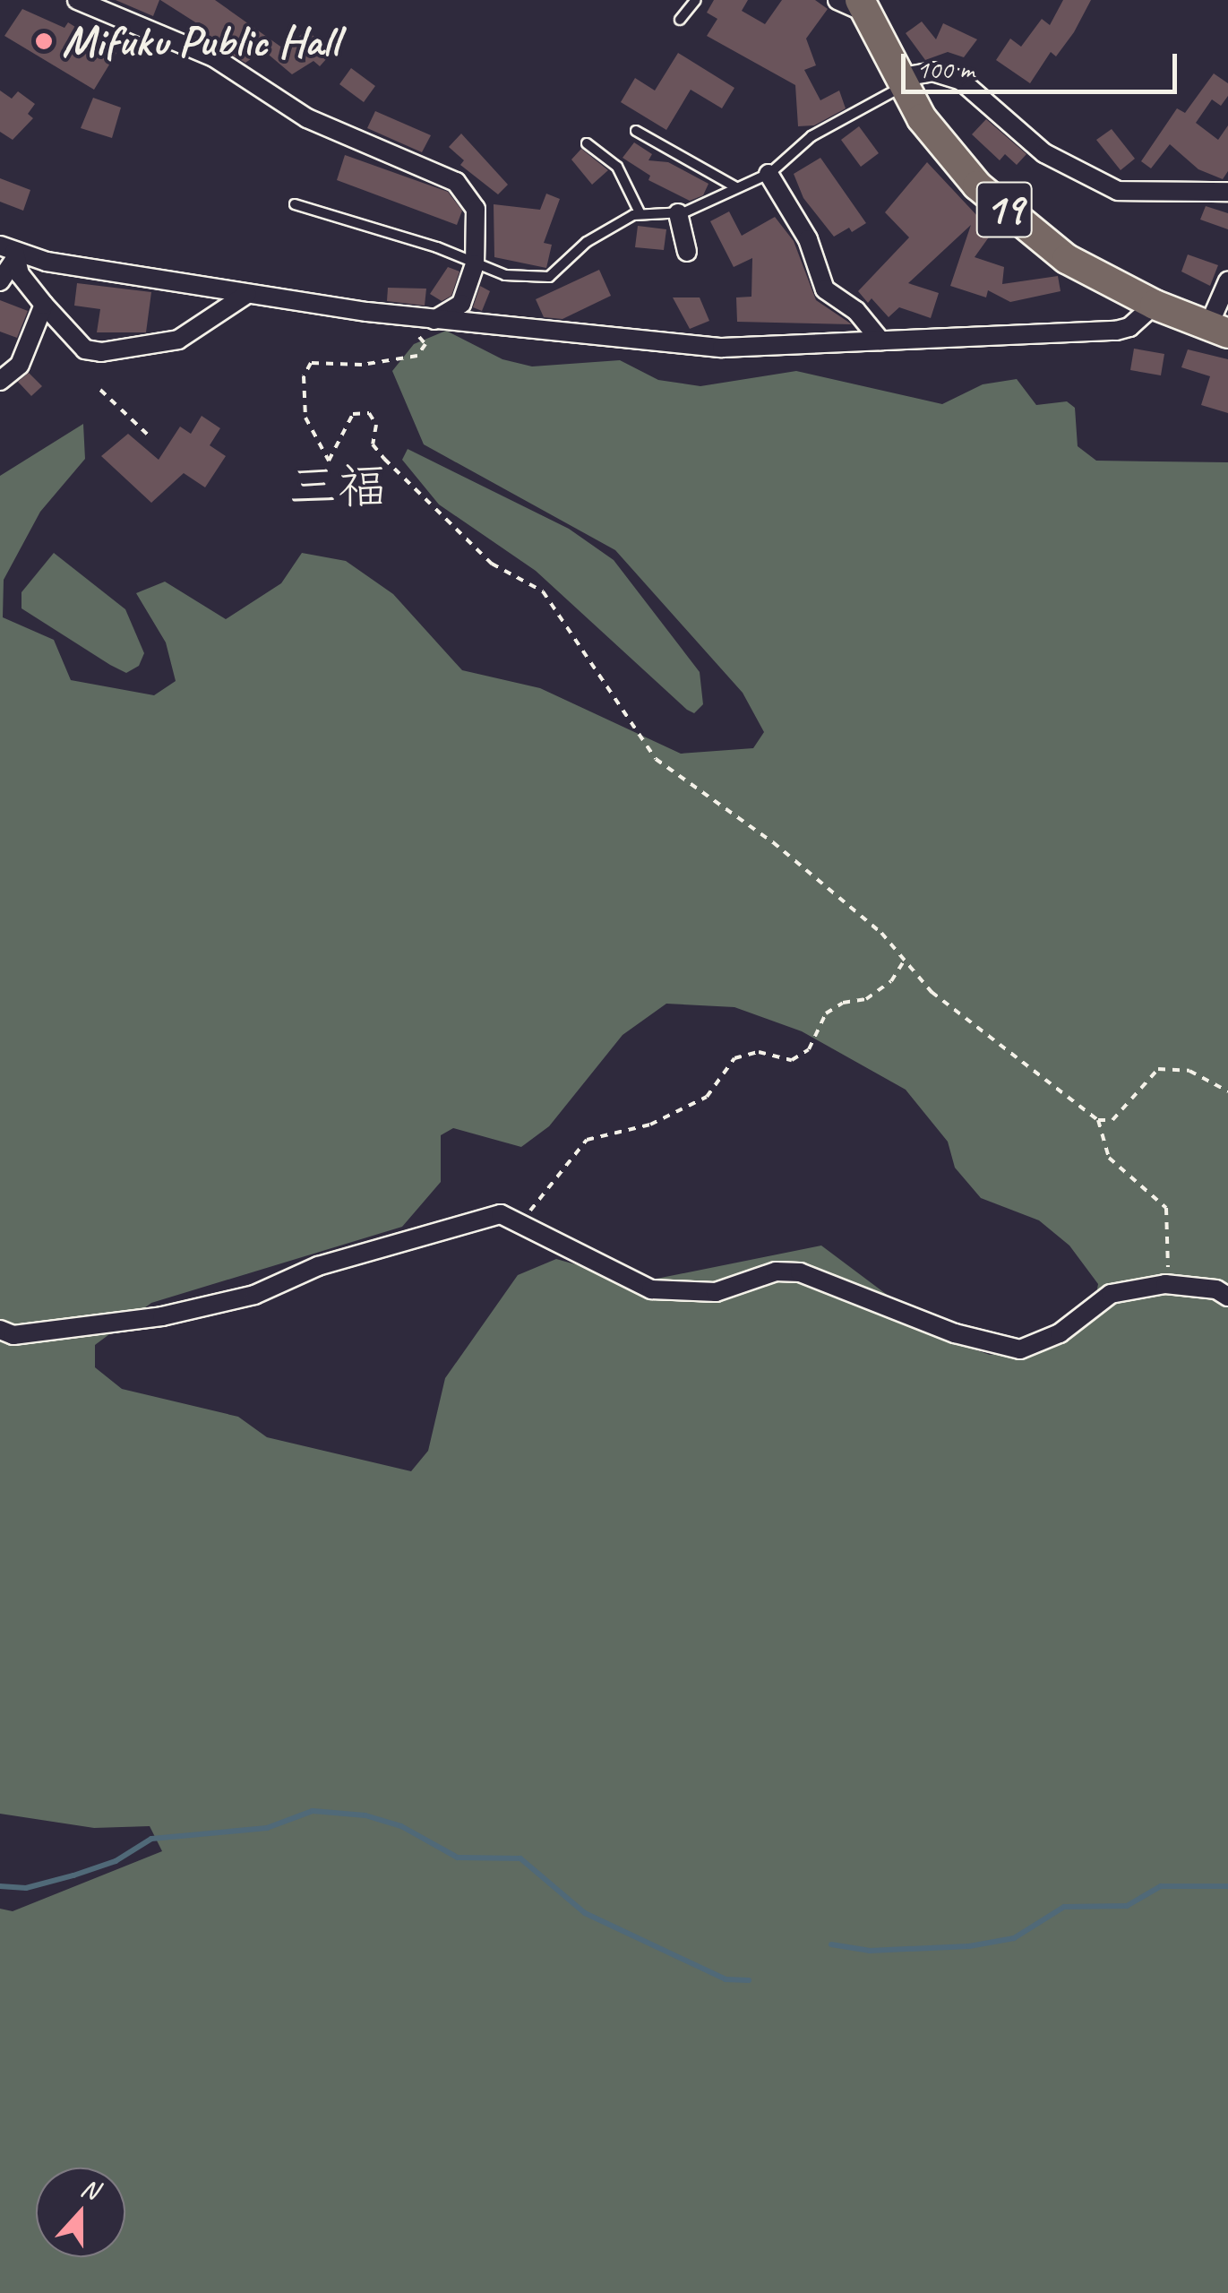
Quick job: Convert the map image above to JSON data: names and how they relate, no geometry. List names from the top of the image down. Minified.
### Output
{"streets":{"main road":["19"]},"districts":["三福"],"places":["Mifuku Public Hall"],"scale_bar":"100 m","north":"top"}
